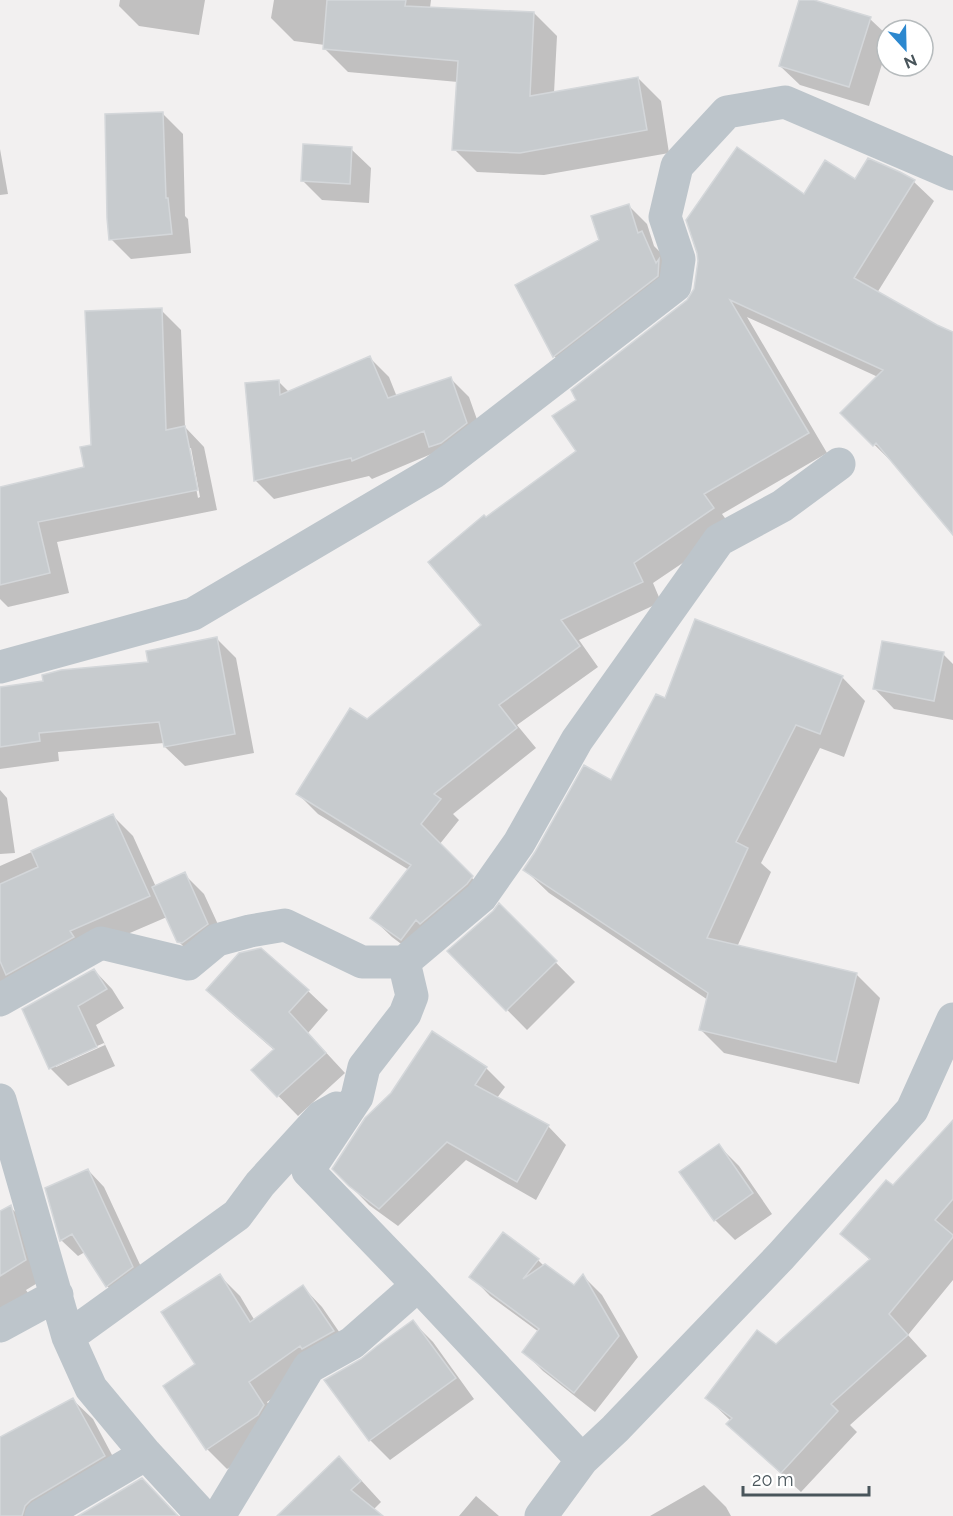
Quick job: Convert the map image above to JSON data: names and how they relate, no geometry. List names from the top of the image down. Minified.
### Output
{"scale_bar":"20 m","north":"bottom"}
